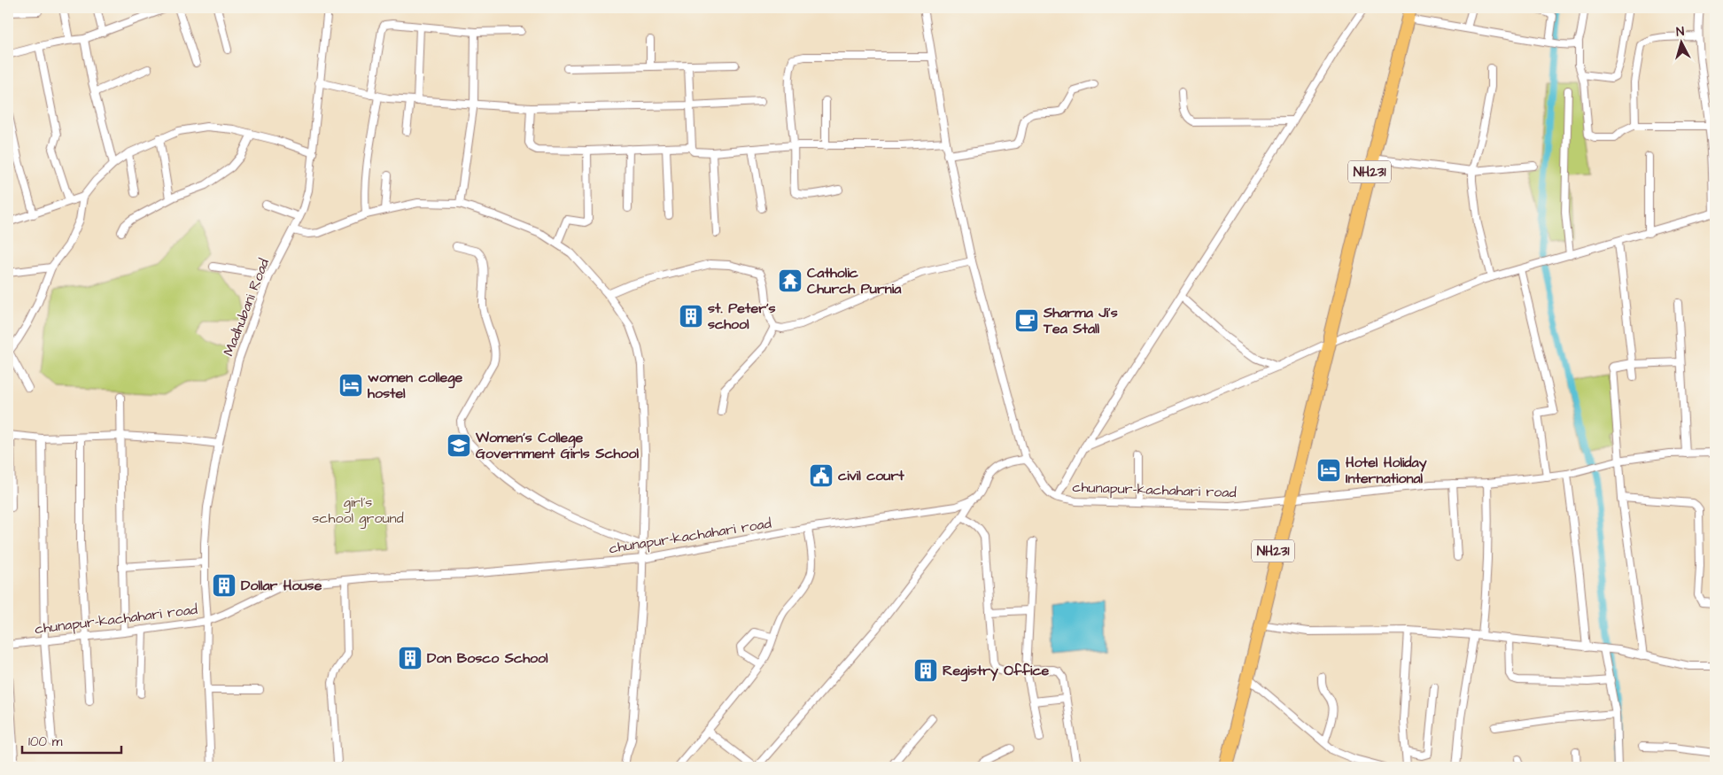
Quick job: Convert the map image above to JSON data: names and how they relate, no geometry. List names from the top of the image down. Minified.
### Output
{"streets":{"highway":["NH231"],"street":["Madhubani Road","chunapur-kachahari road"]},"crossings":[["NH231","chunapur-kachahari road"],["Madhubani Road","chunapur-kachahari road"]],"parks":["girl's school ground"],"places":{"temple":["Catholic Church Purnia"],"building":["st. Peter's school","Dollar House","Don Bosco School","Registry Office"],"cafe":["Sharma Ji's Tea Stall"],"hotel":["women college hostel","Hotel Holiday International"],"school or university":["Women's College Government Girls School"],"public building":["civil court"]},"scale_bar":"100 m","north":"top"}
